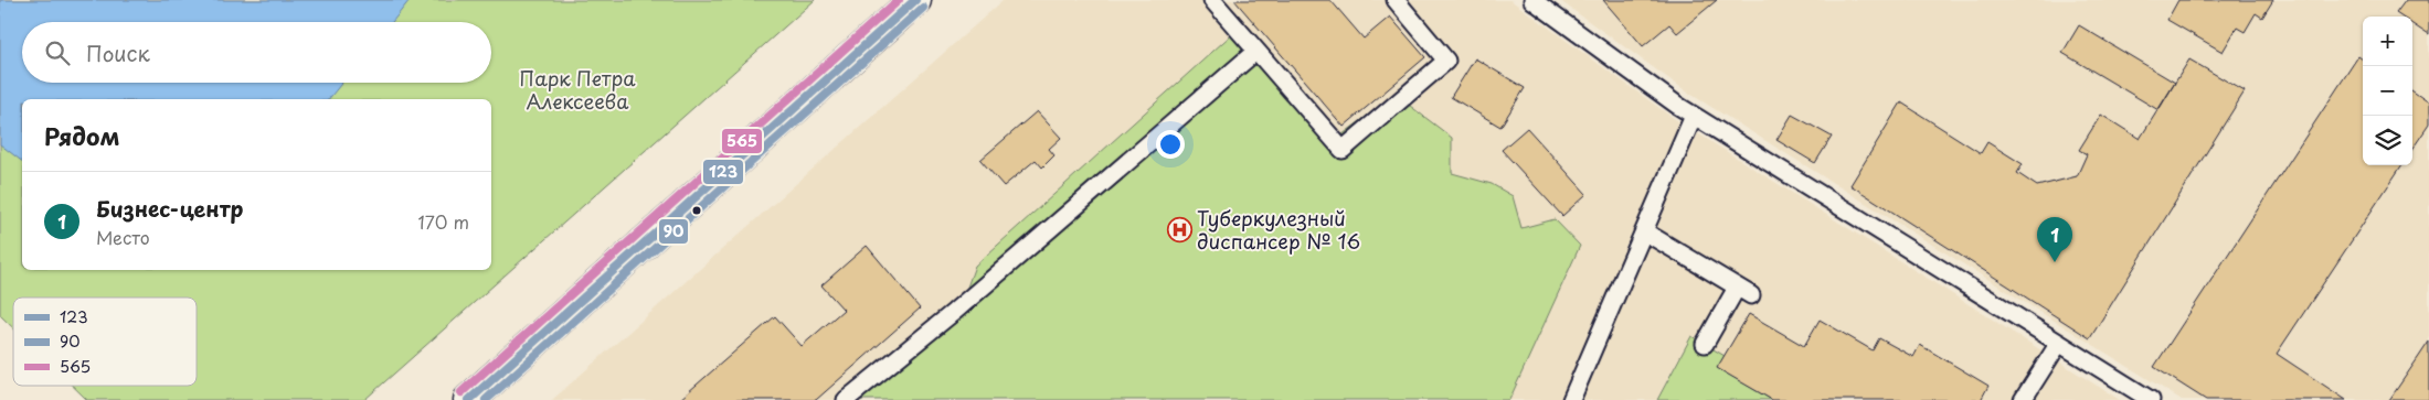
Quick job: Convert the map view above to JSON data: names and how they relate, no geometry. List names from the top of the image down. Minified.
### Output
{"parks":["Парк Петра Алексеева"],"places":{"hospital":["Туберкулезный диспансер № 16"]},"lines":["transit line 123","transit line 565","transit line 90"],"legend":["123","90","565"],"page":{"map_buttons":["+","−"],"search":"Поиск","heading":"Рядом","list":[{"mark":"1","name":"Бизнес-центр","note":"Место","value":"170 m"}],"pins":"1"}}
